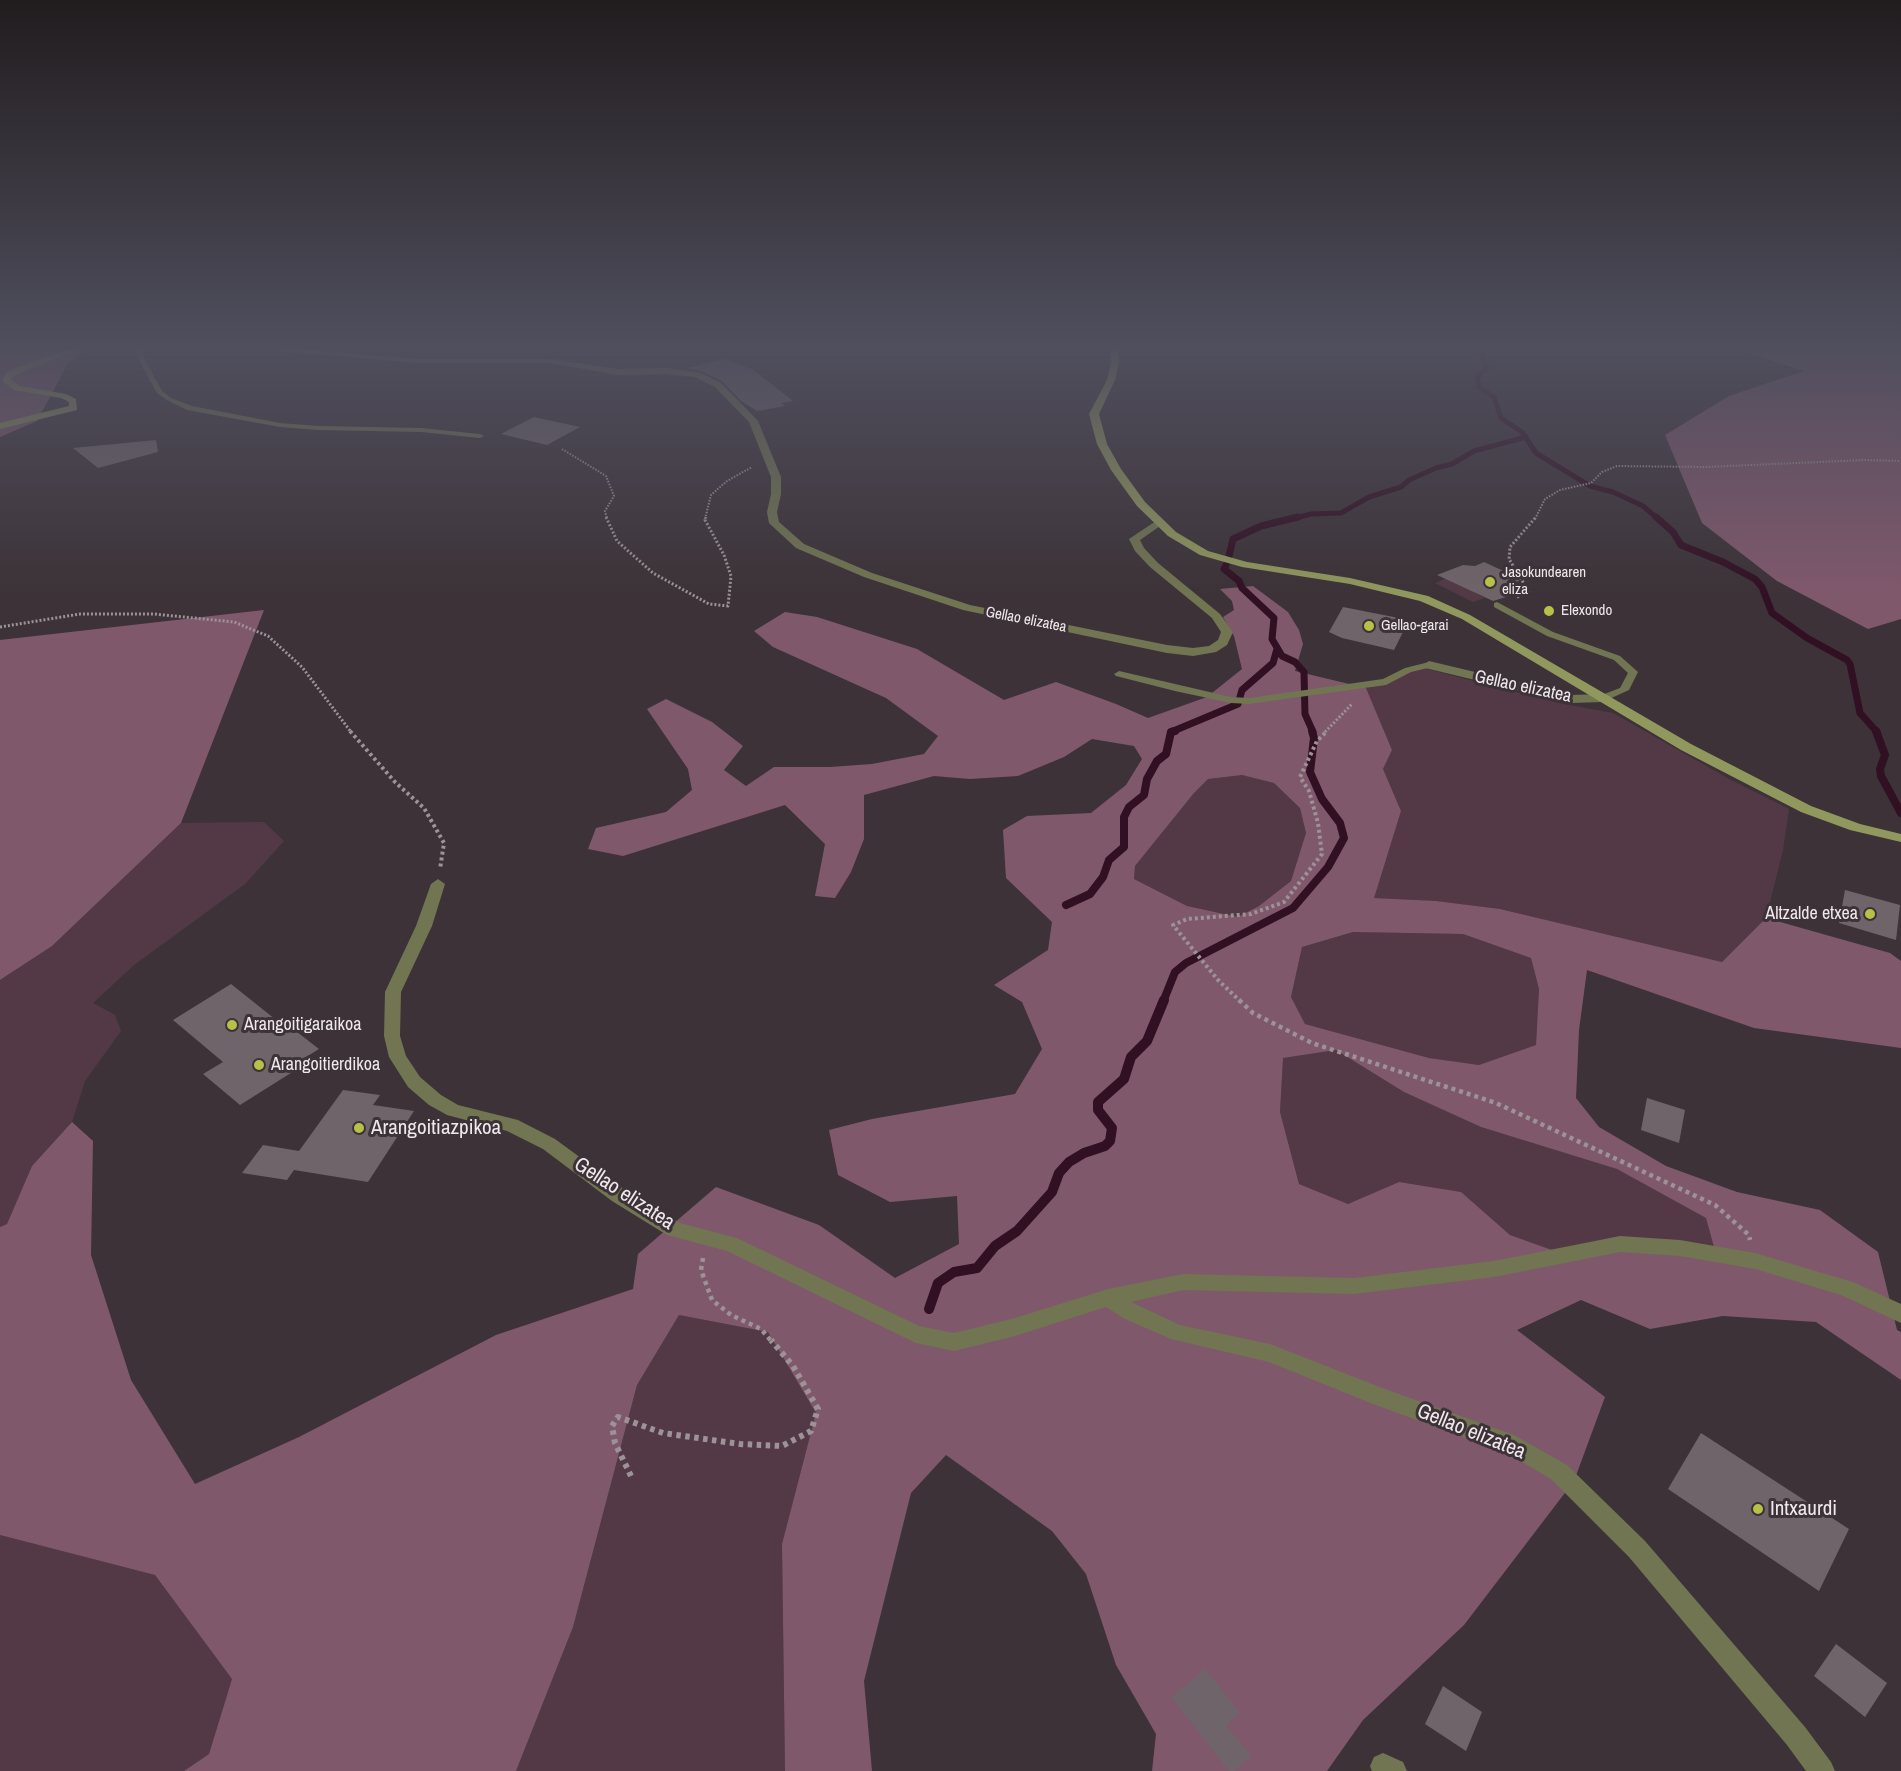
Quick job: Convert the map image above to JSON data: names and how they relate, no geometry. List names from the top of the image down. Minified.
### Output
{"streets":{"street":["Gellao elizatea"]},"places":["Jasokundearen eliza","Elexondo","Gellao-garai","Altzalde etxea","Arangoitigaraikoa","Arangoitierdikoa","Arangoitiazpikoa","Intxaurdi"]}
